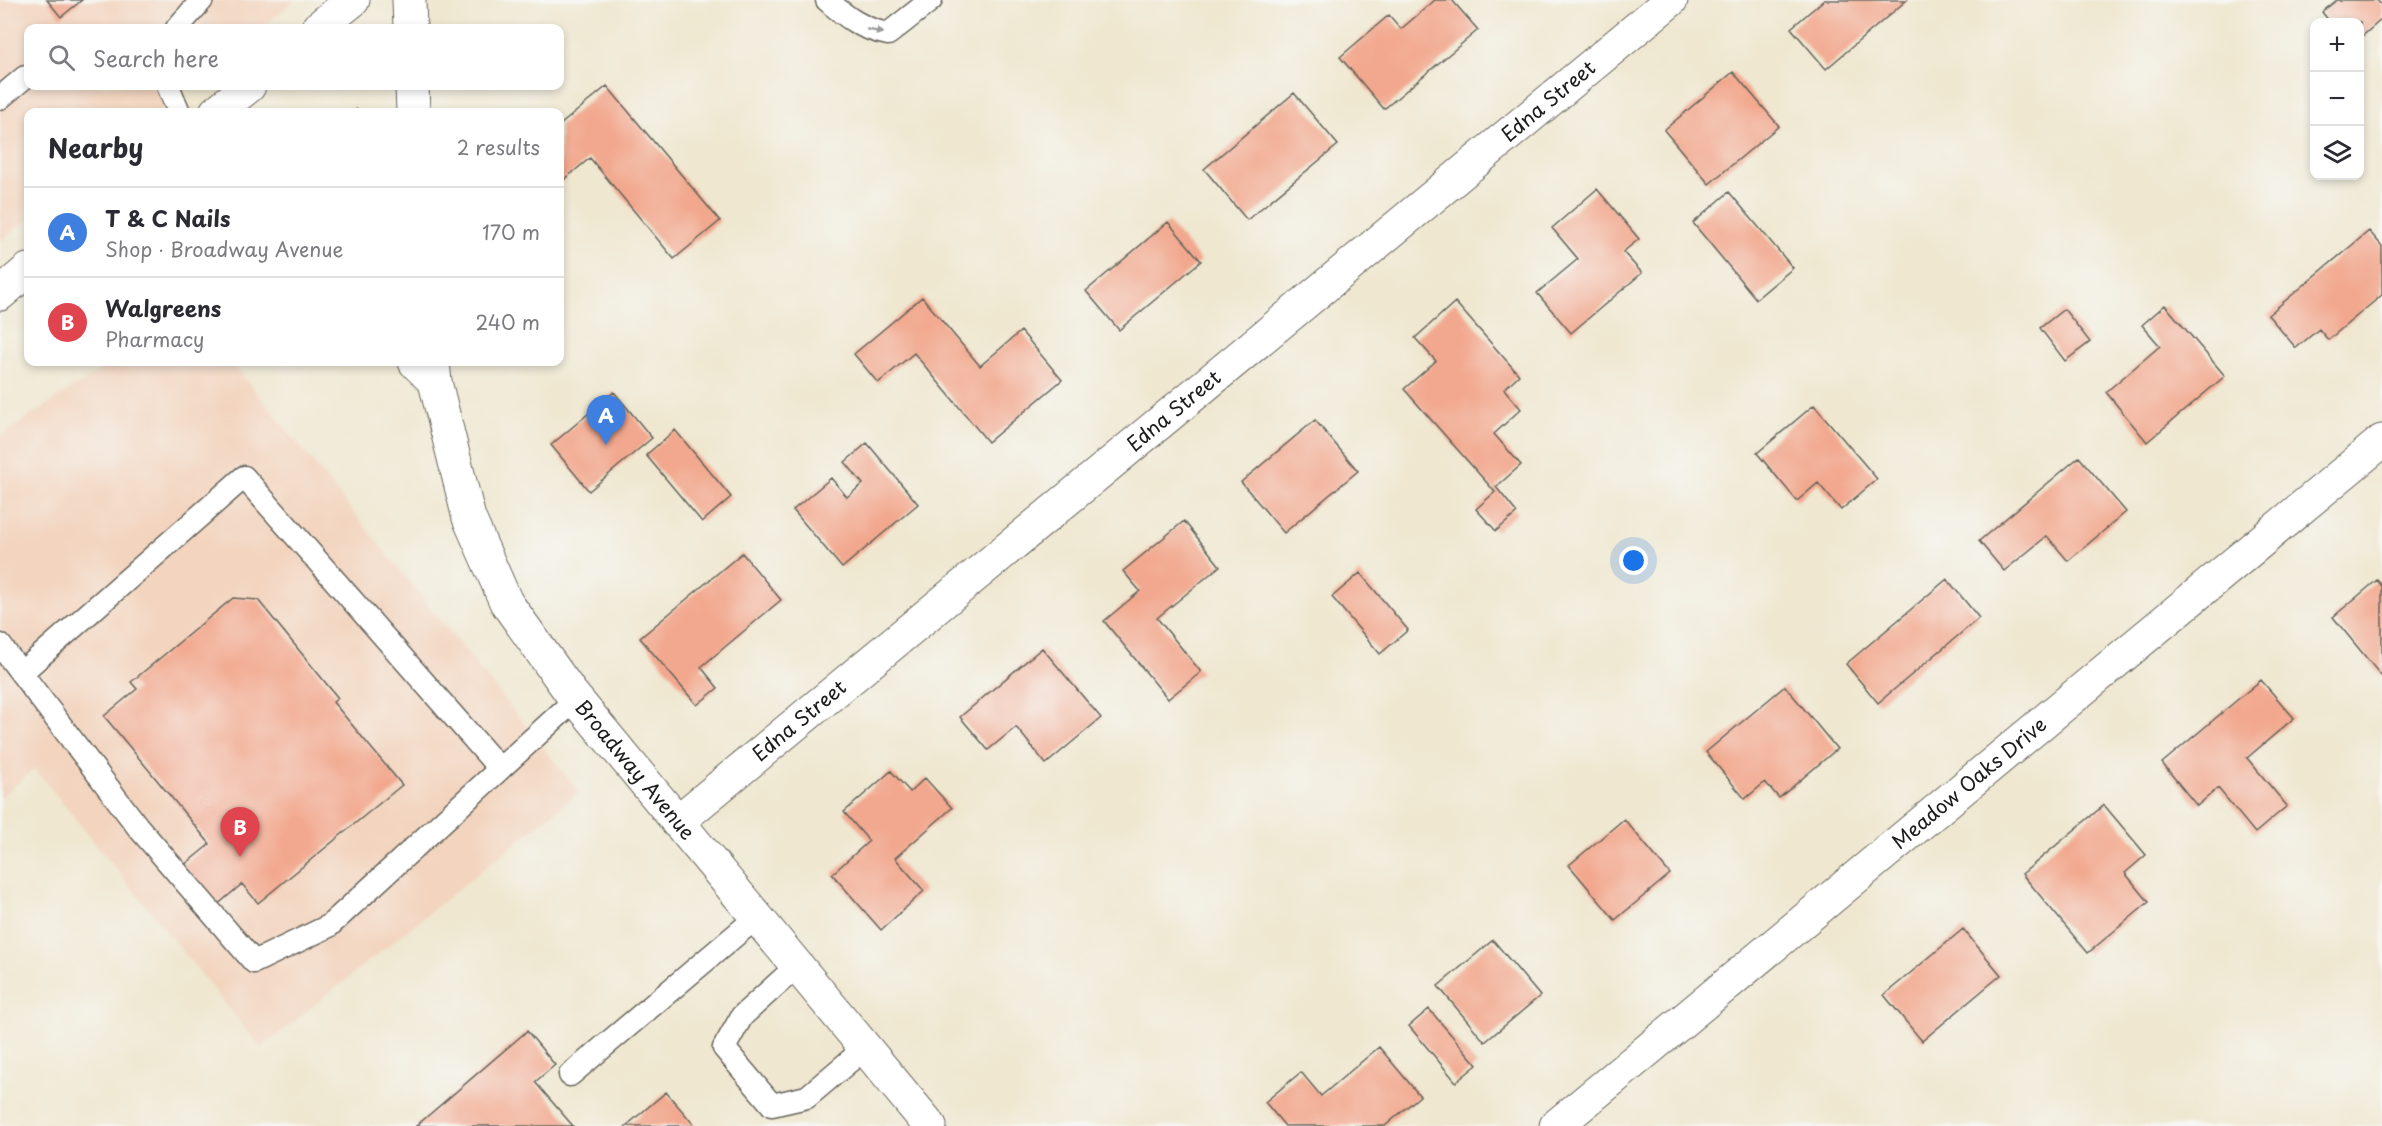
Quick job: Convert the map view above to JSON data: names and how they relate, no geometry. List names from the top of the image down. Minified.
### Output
{"streets":{"street":["Edna Street","Broadway Avenue","Meadow Oaks Drive"]},"crossings":[["Edna Street","Broadway Avenue"]],"page":{"map_buttons":["+","−"],"search":"Search here","heading":["Nearby","2 results"],"list":[{"mark":"A","name":"T & C Nails","note":"Shop · Broadway Avenue","value":"170 m"},{"mark":"B","name":"Walgreens","note":"Pharmacy","value":"240 m"}],"pins":["A","B"]}}
